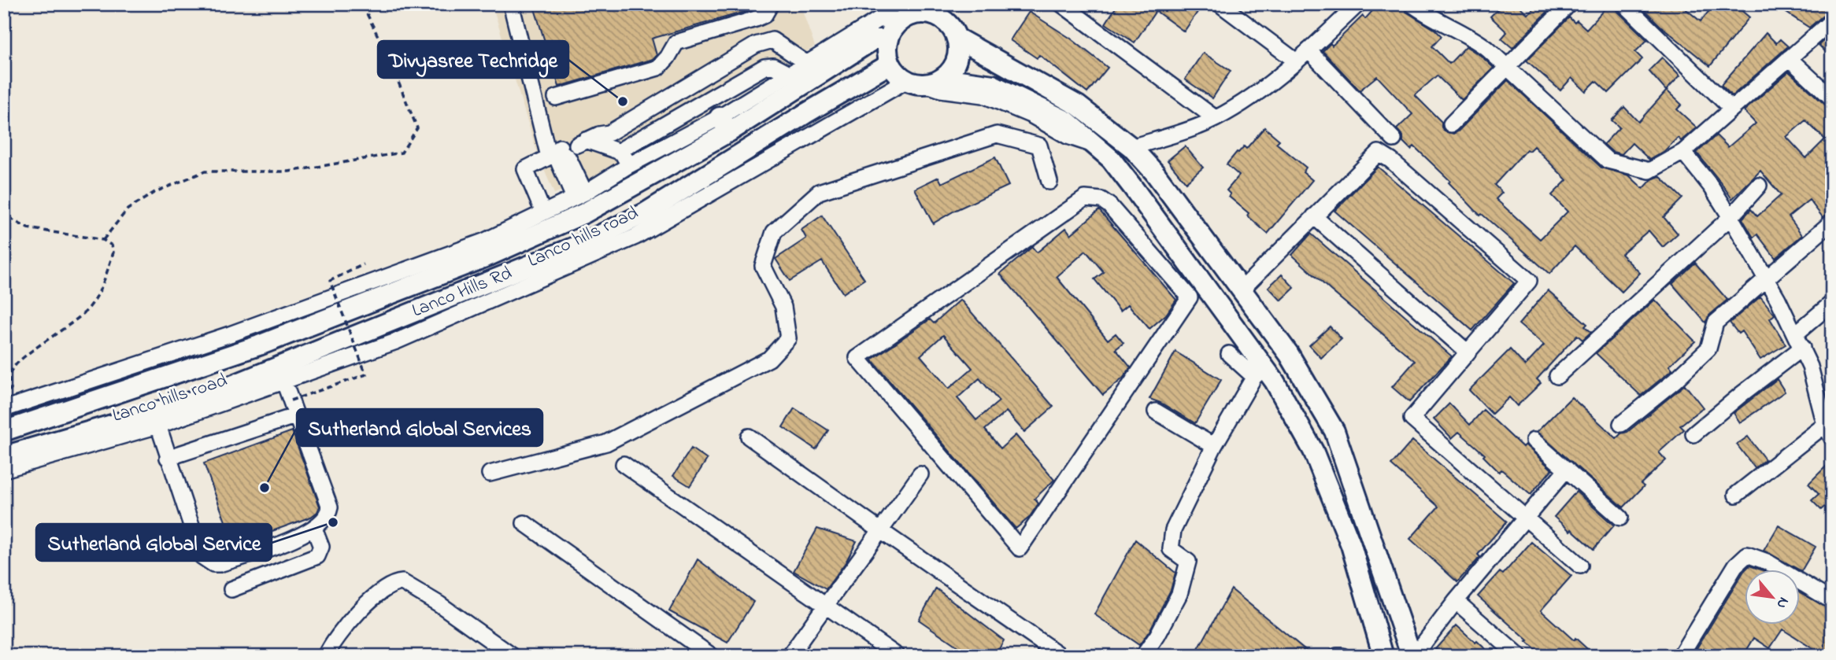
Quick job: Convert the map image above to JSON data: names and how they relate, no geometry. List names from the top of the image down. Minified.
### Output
{"streets":{"main road":["Lanco Hills Rd"],"street":["Lanco hills road"]},"crossings":[["Lanco hills road","Lanco Hills Rd"]],"places":["Divyasree Techridge","Sutherland Global Services","Sutherland Global Service"],"north":"bottom right"}
